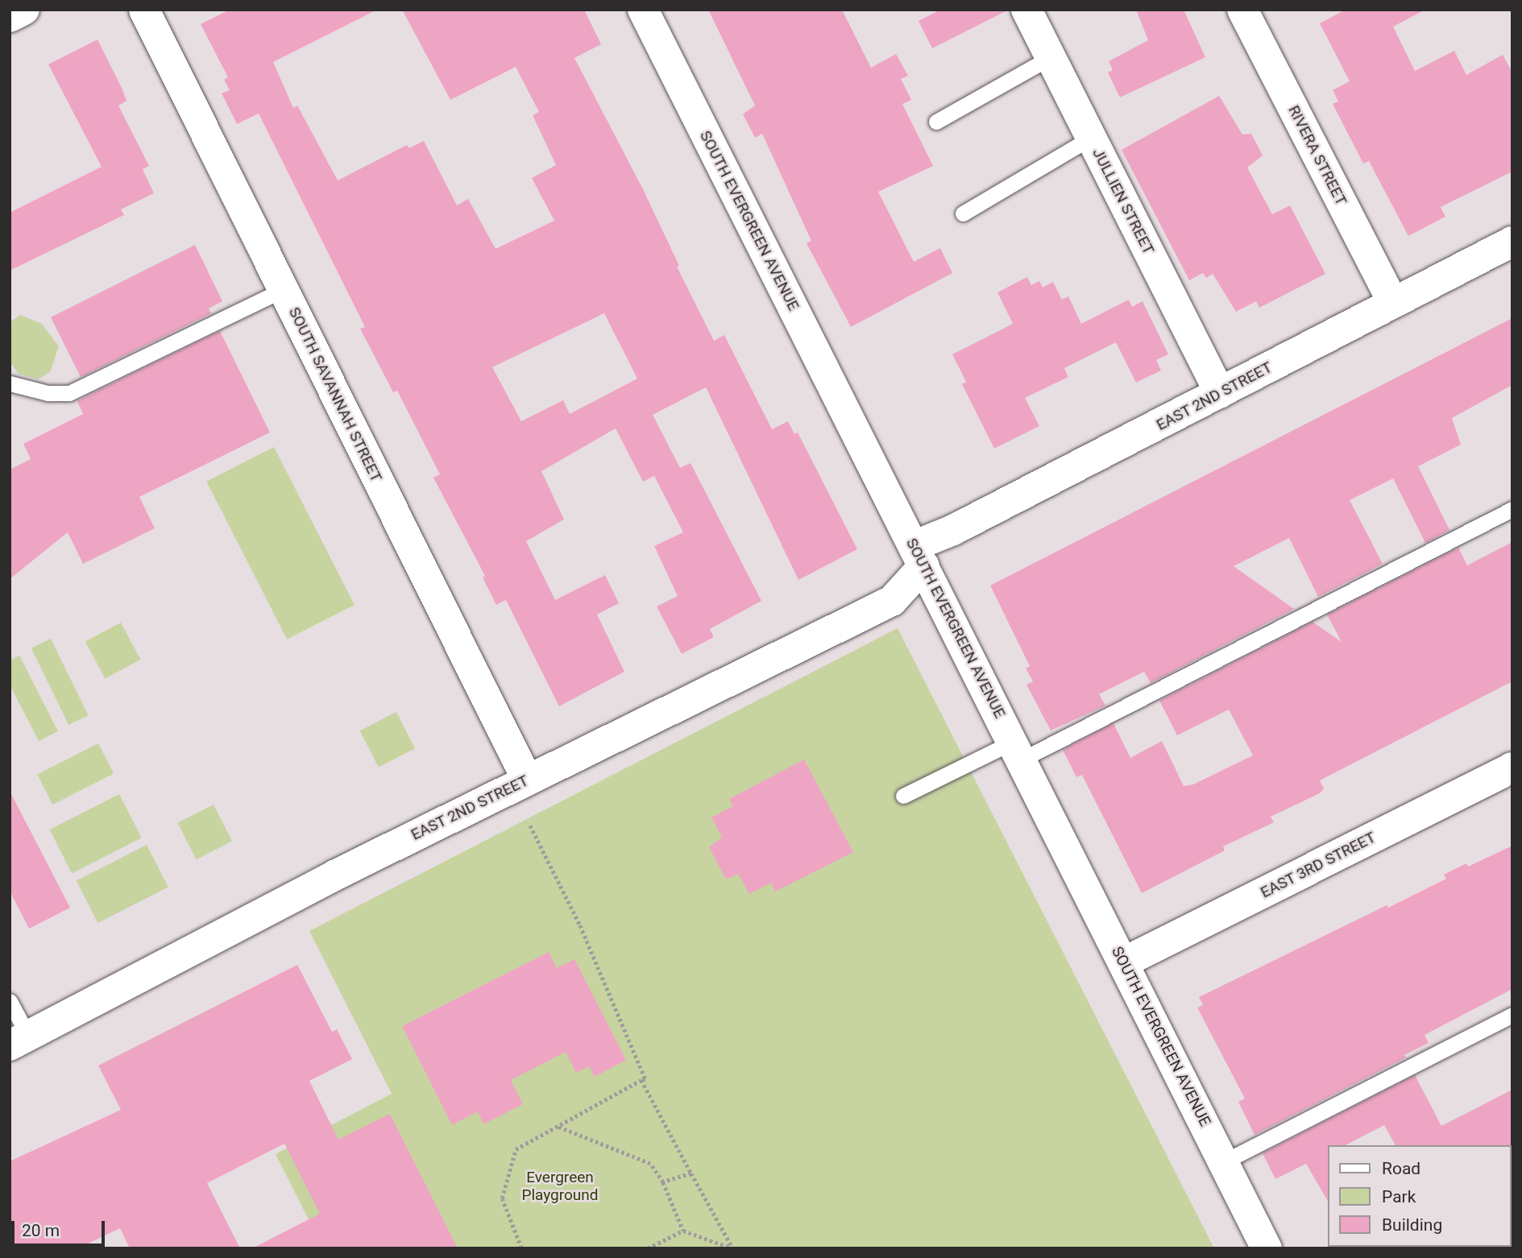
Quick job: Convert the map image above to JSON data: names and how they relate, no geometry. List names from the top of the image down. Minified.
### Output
{"streets":{"street":["RIVERA STREET","JULLIEN STREET","SOUTH EVERGREEN AVENUE","SOUTH SAVANNAH STREET","EAST 2ND STREET","EAST 3RD STREET"]},"crossings":[["RIVERA STREET","EAST 2ND STREET"],["JULLIEN STREET","EAST 2ND STREET"],["SOUTH EVERGREEN AVENUE","EAST 2ND STREET"],["SOUTH EVERGREEN AVENUE","EAST 3RD STREET"],["SOUTH SAVANNAH STREET","EAST 2ND STREET"]],"parks":["Evergreen Playground"],"legend":["Road","Park","Building"],"scale_bar":"20 m"}
